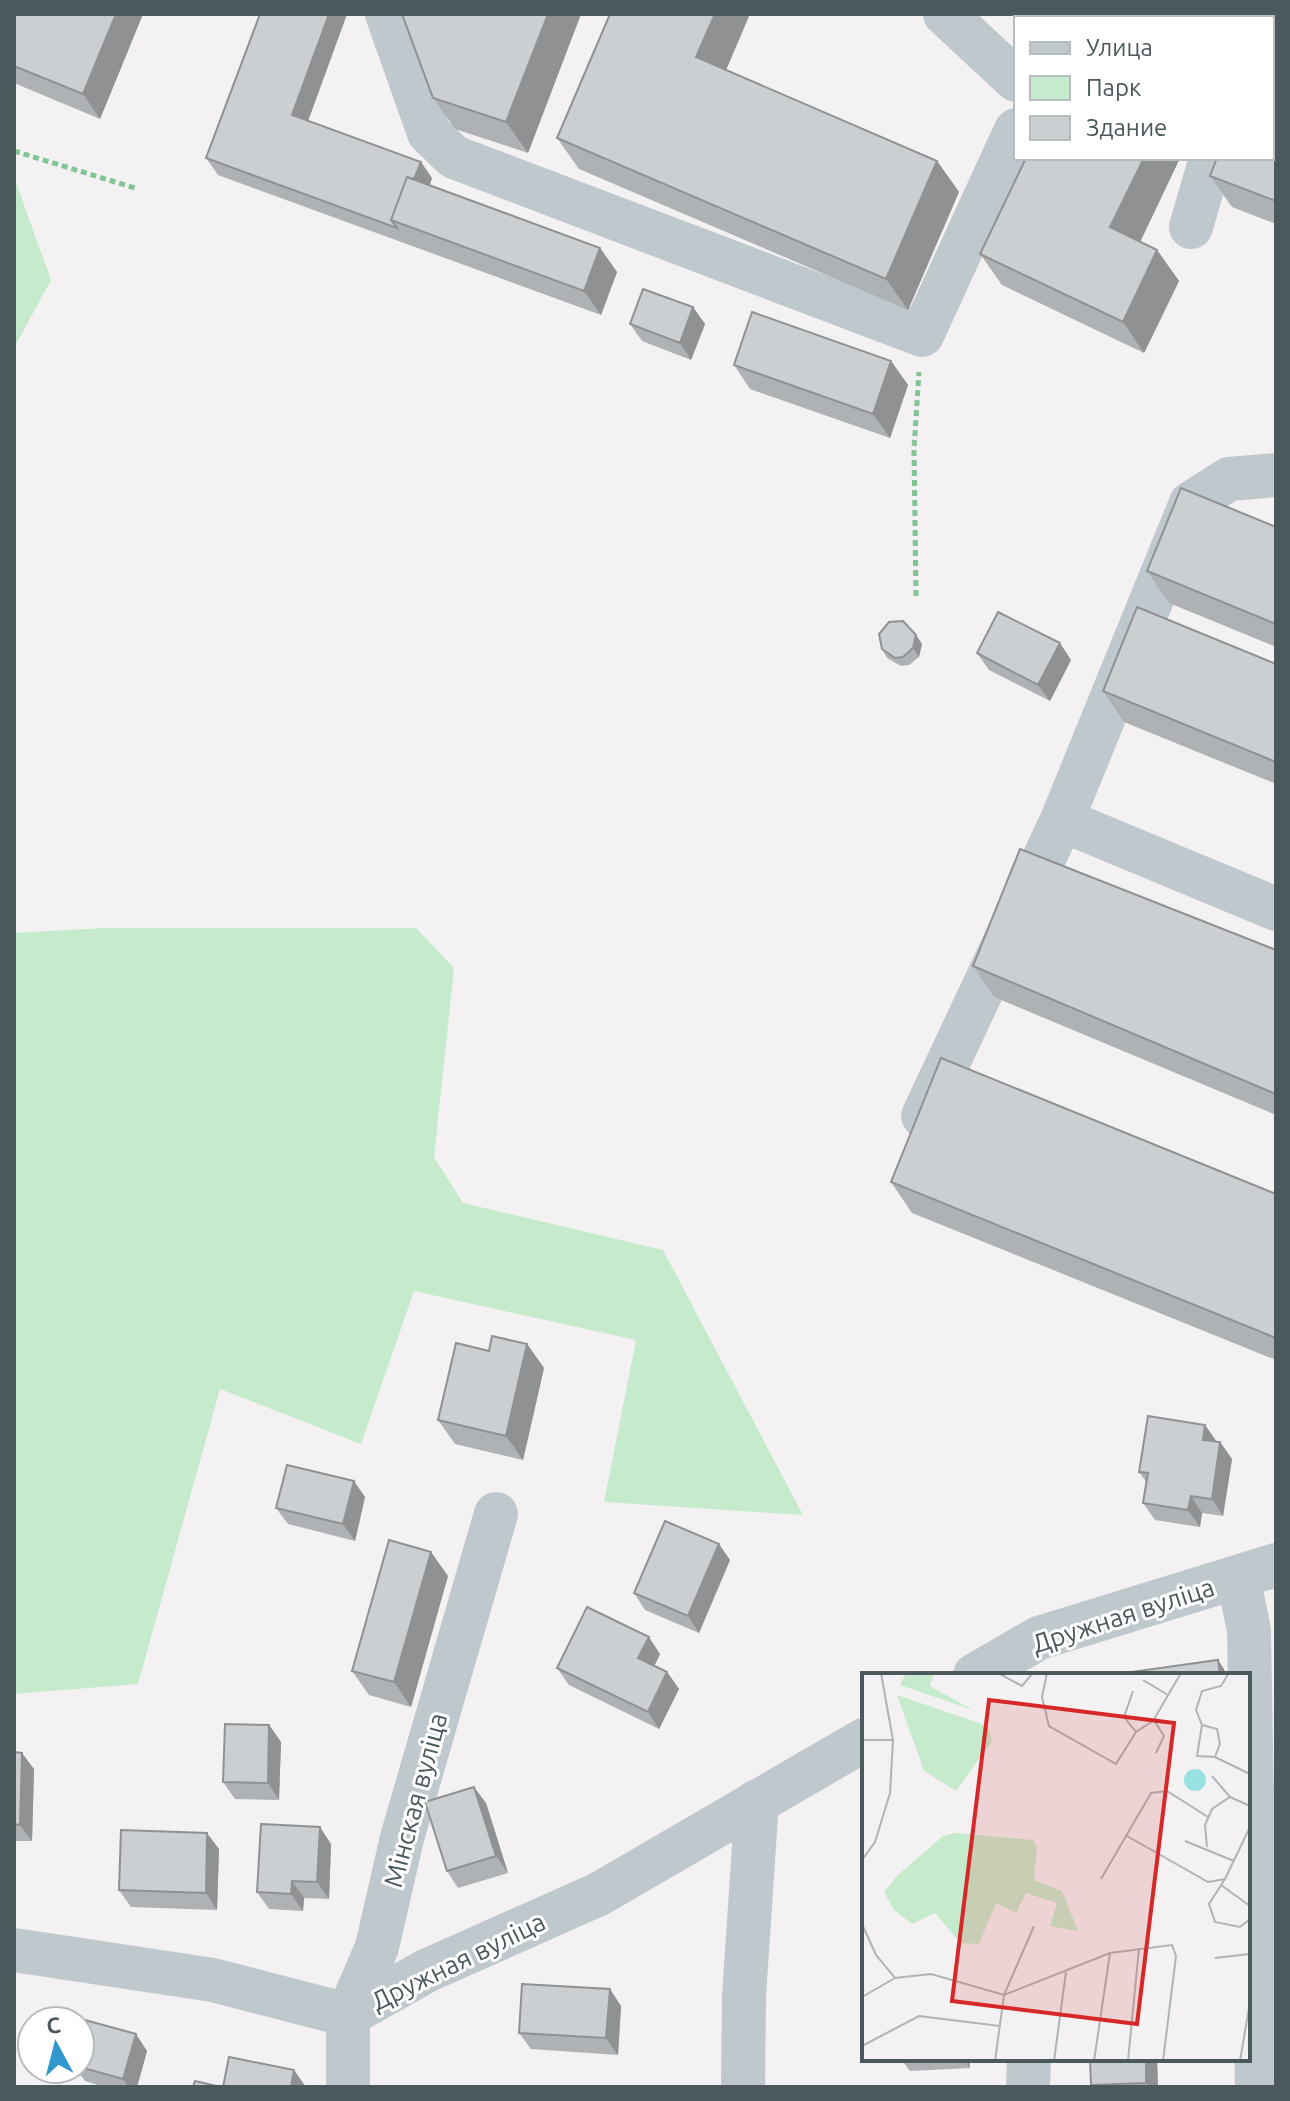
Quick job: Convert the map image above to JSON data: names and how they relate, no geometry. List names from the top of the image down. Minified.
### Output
{"streets":{"street":["Дружная вуліца","Мінская вуліца"]},"crossings":[["Дружная вуліца","Мінская вуліца"]],"legend":["Улица","Парк","Здание"],"north":"top"}
